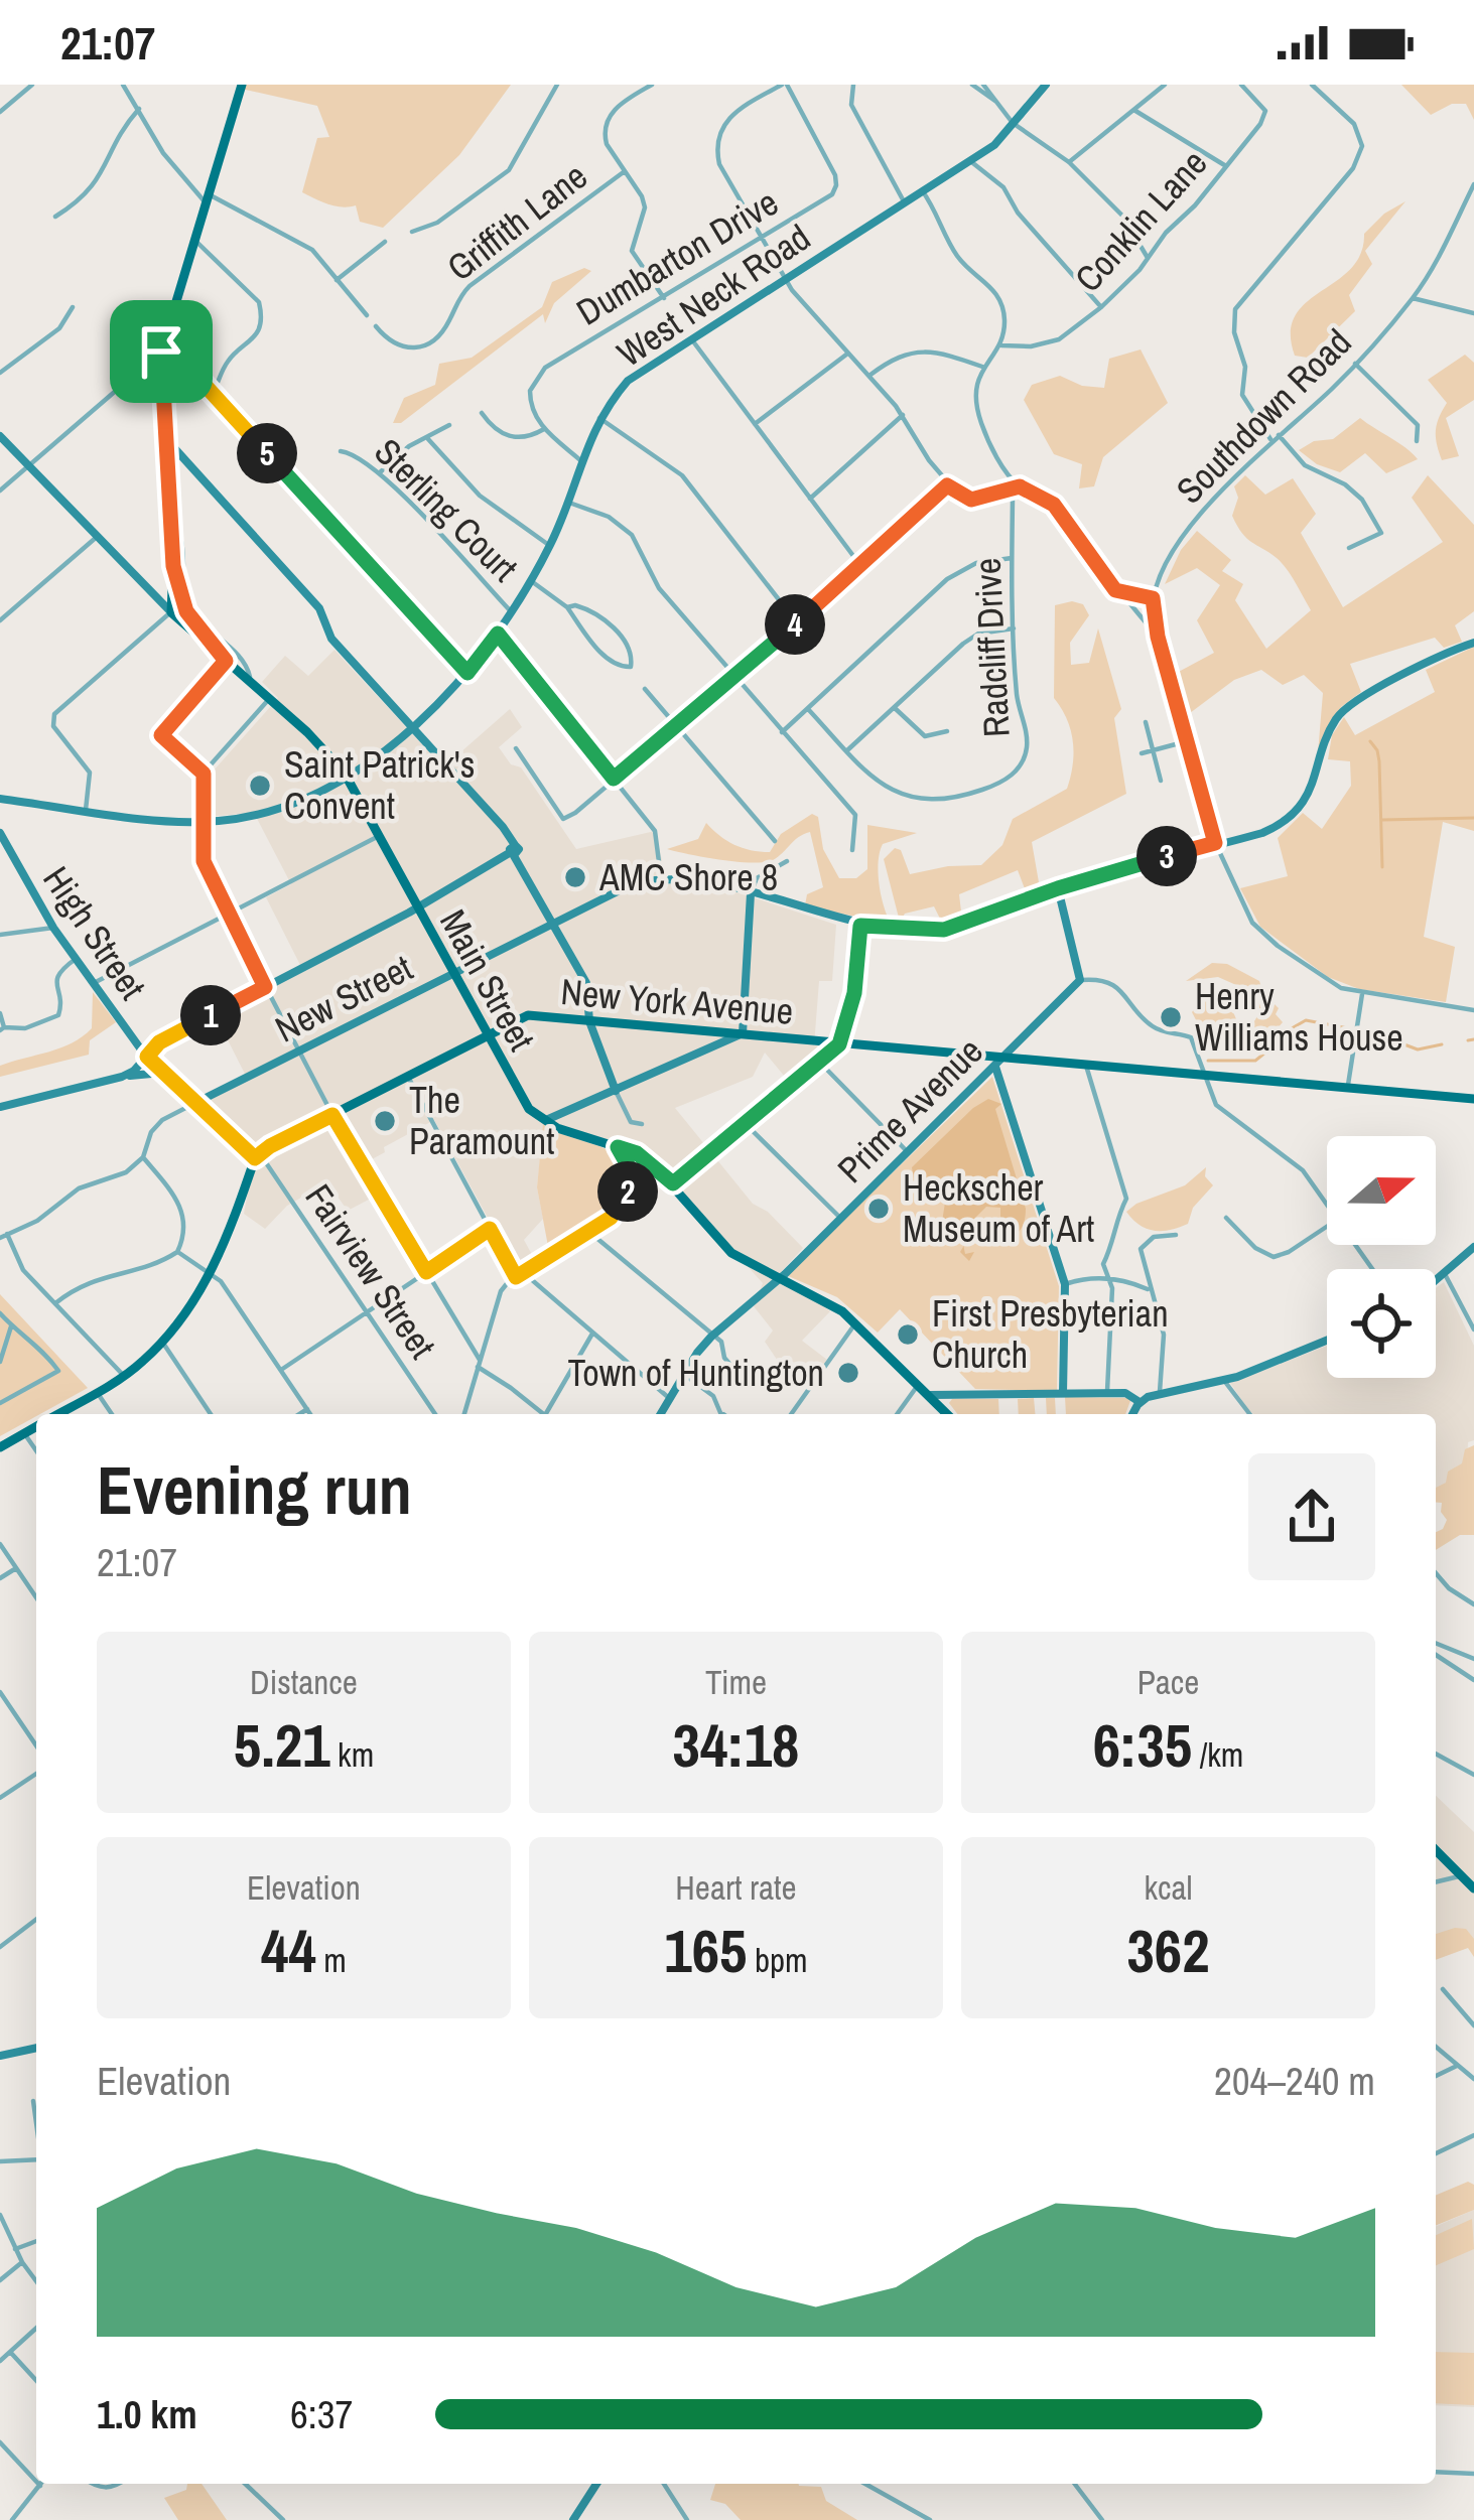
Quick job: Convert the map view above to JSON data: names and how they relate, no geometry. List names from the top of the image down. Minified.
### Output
{"streets":{"main road":["Main Street","New York Avenue"],"street":["Conklin Lane","Griffith Lane","Dumbarton Drive","West Neck Road","Southdown Road","Sterling Court","Radcliff Drive","High Street","New Street","Prime Avenue","Fairview Street"]},"crossings":[["West Neck Road","Sterling Court"],["West Neck Road","Main Street"],["High Street","New Street"],["High Street","New York Avenue"],["High Street","Fairview Street"],["Main Street","New Street"],["Main Street","New York Avenue"],["New York Avenue","Prime Avenue"],["New York Avenue","Fairview Street"]],"places":["Saint Patrick's Convent","AMC Shore 8","Henry Williams House","The Paramount","Heckscher Museum of Art","First Presbyterian Church","Town of Huntington"],"north":"right","page":{"status":"21:07","pins":["5","4","3","1","2"],"heading":["Evening run","21:07"],"stats":[["Distance","5.21 km"],["Time","34:18"],["Pace","6:35 /km"],["Elevation","44 m"],["Heart rate","165 bpm"],["kcal","362"]],"chart":["Elevation","204–240 m"],"list":[{"name":"1.0 km","note":"6:37"}]}}
